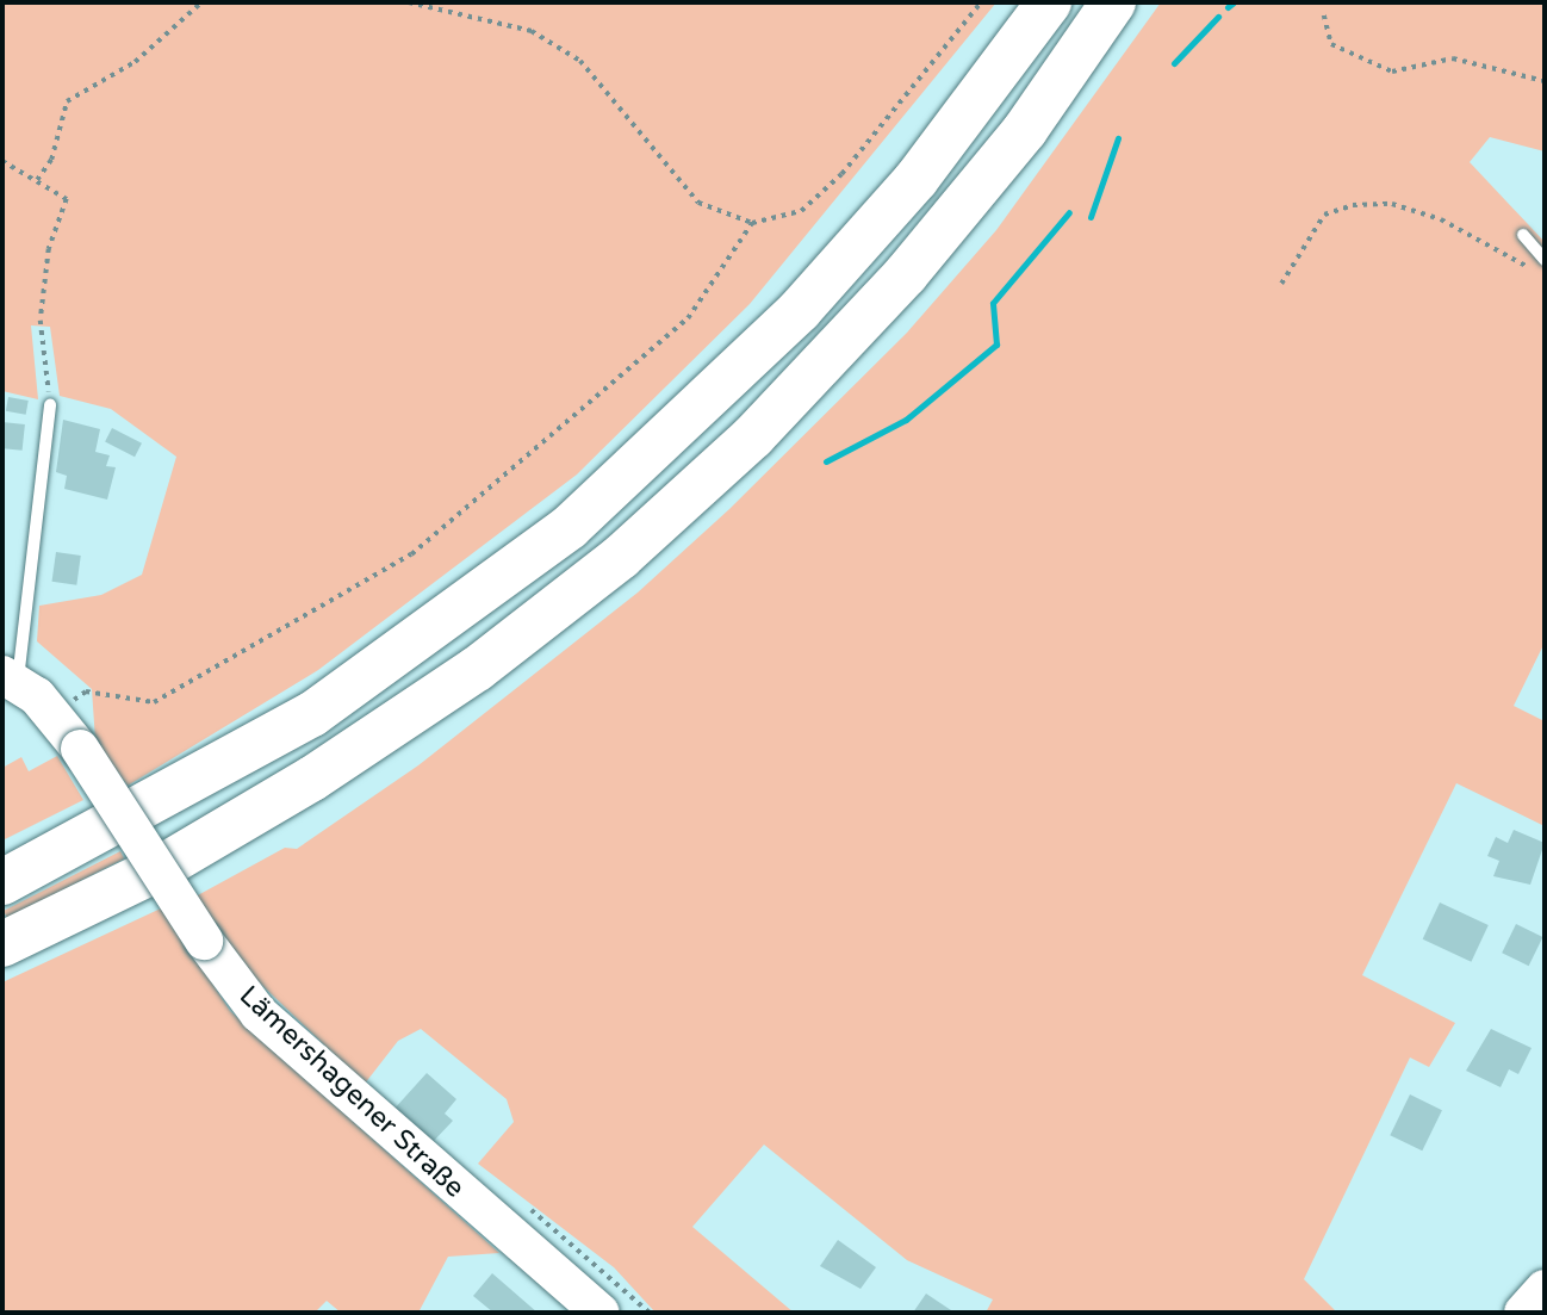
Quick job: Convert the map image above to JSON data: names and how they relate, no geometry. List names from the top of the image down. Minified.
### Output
{"streets":{"main road":["Lämershagener Straße"]}}
